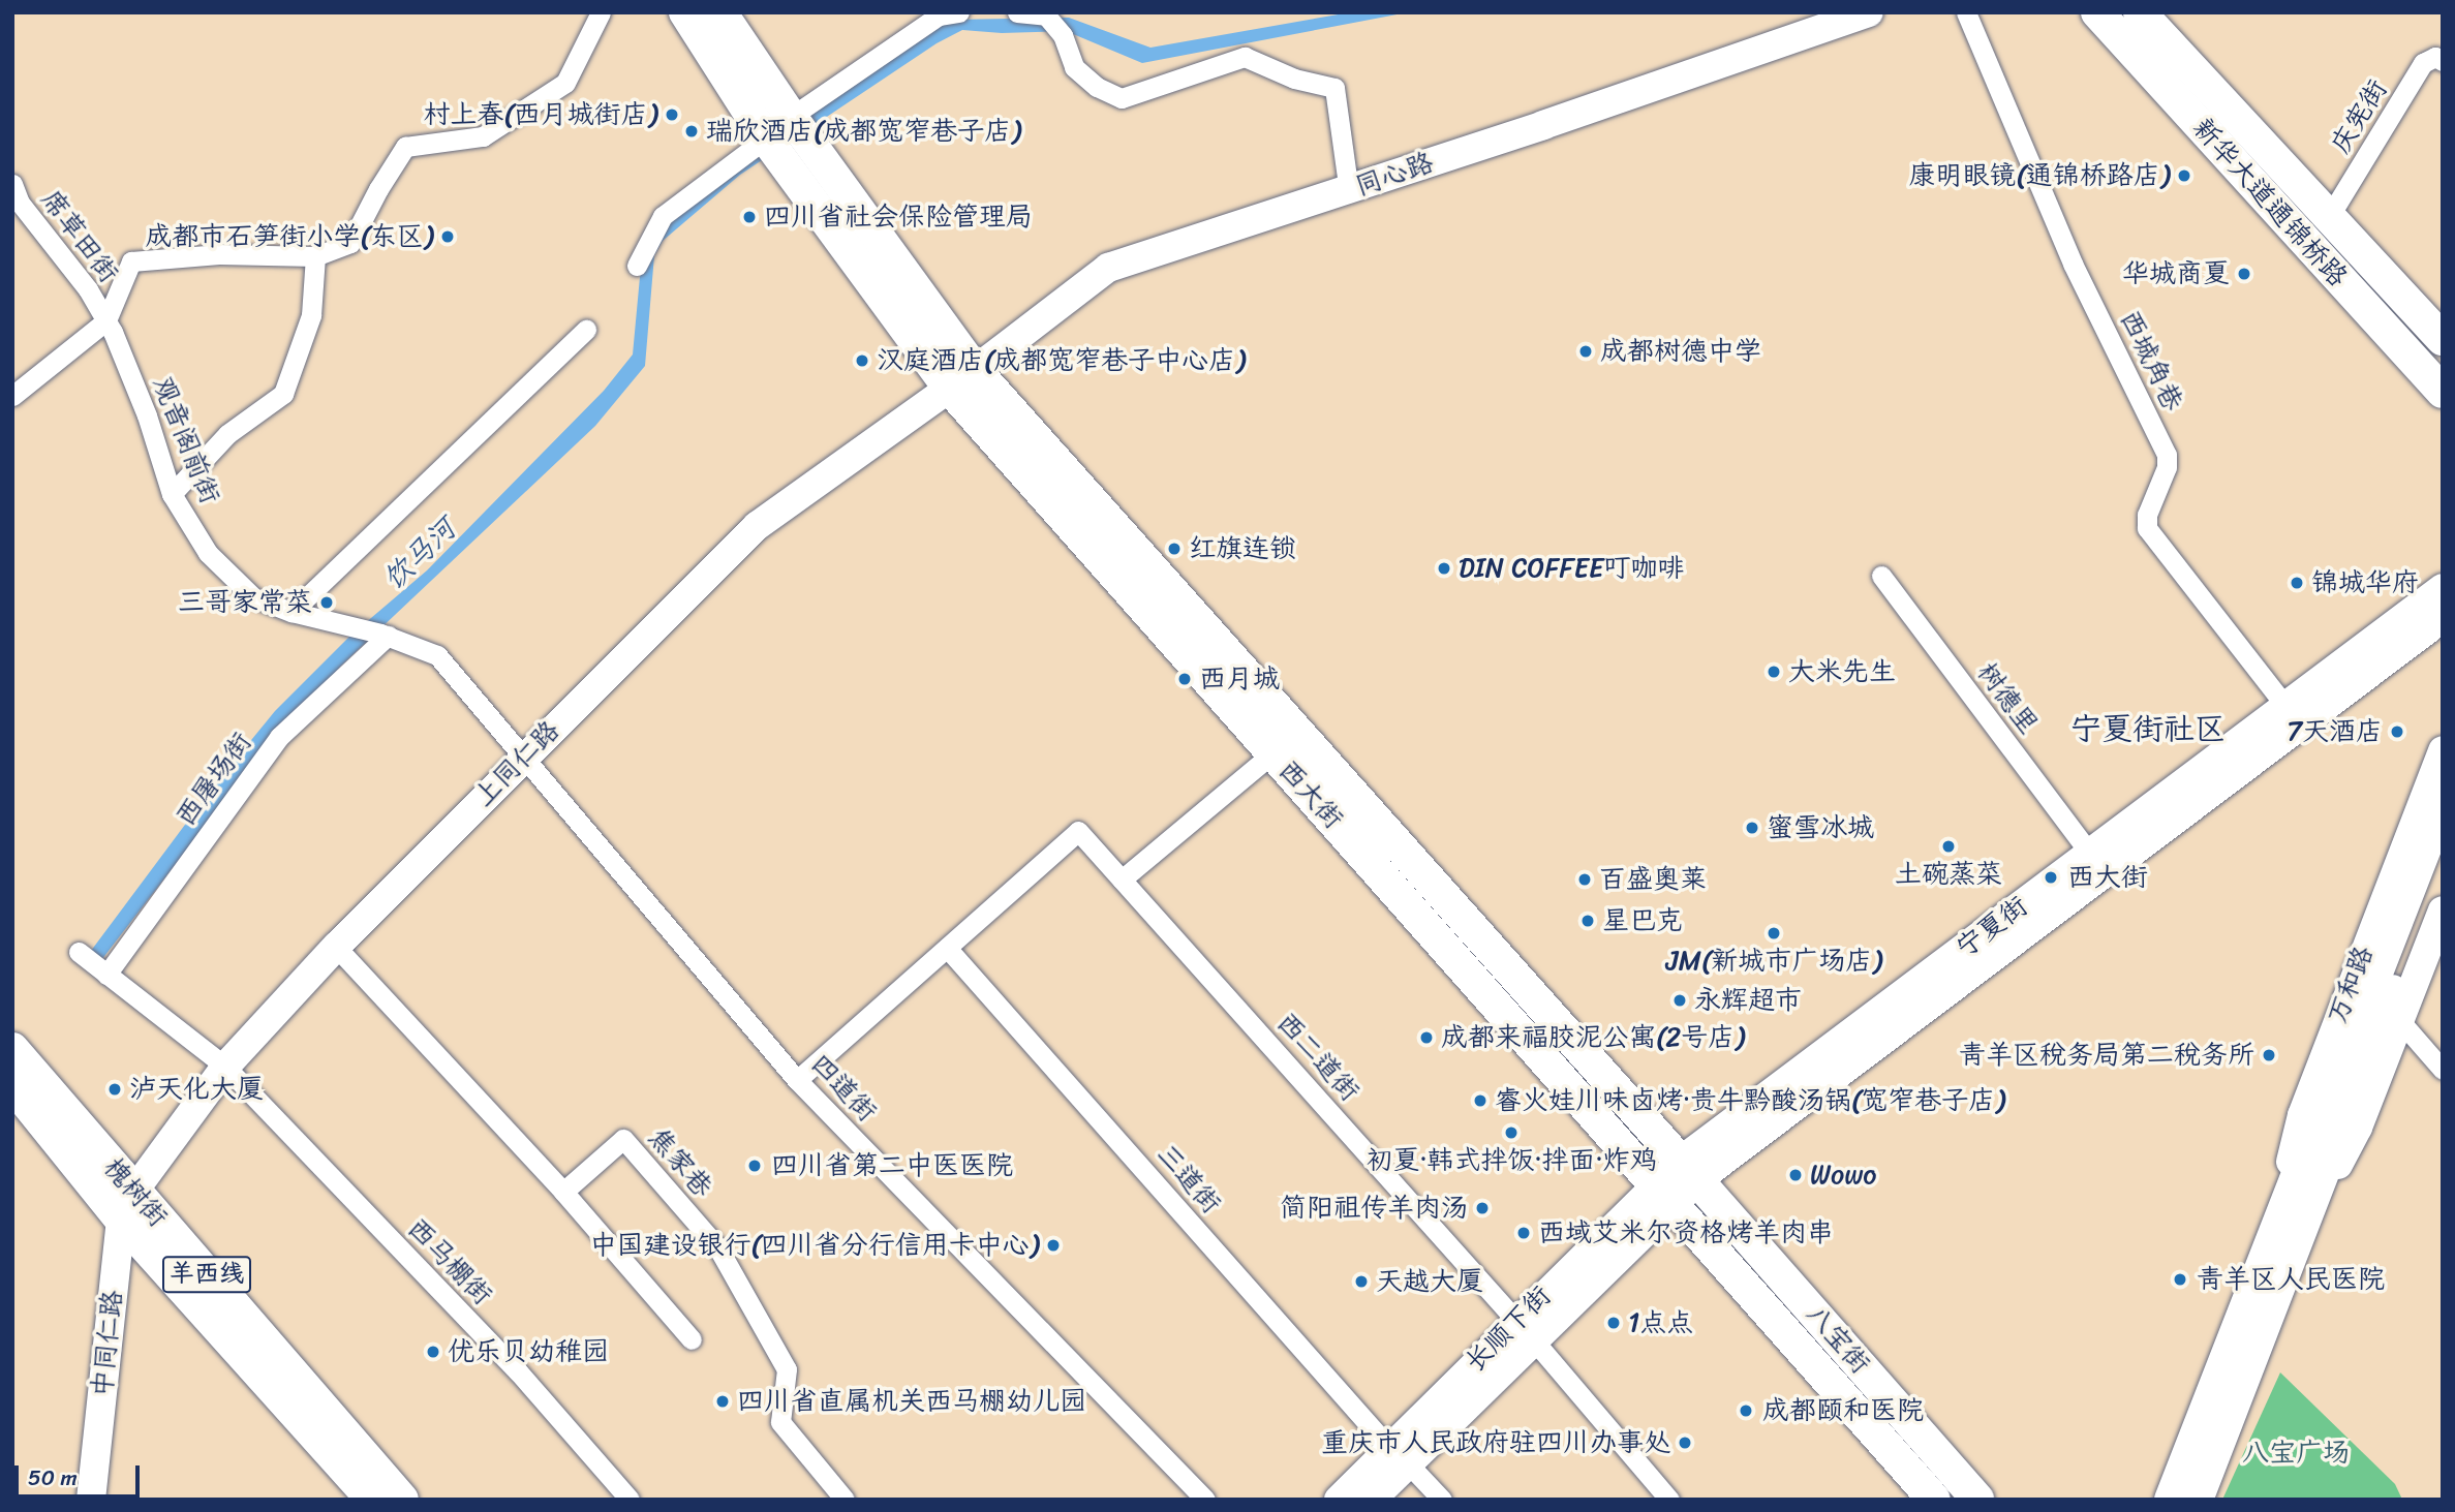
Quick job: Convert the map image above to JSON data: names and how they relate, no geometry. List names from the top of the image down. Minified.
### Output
{"streets":{"main road":["新华大道通锦桥路","西大街","万和路","槐树街","羊西线","八宝街"],"street":["庆宪街","同心路","席草田街","西城角巷","观音阁前街","树德里","上同仁路","西屠场街","宁夏街","西二道街","四道街","焦家巷","三道街","西马棚街","长顺下街","中同仁路"]},"crossings":[["庆宪街","新华大道通锦桥路"],["同心路","上同仁路"],["同心路","西大街"],["席草田街","观音阁前街"],["西城角巷","宁夏街"],["观音阁前街","西屠场街"],["观音阁前街","四道街"],["树德里","宁夏街"],["上同仁路","西大街"],["上同仁路","四道街"],["上同仁路","槐树街"],["上同仁路","西马棚街"],["上同仁路","中同仁路"],["西屠场街","四道街"],["西大街","宁夏街"],["西大街","长顺下街"],["西大街","八宝街"],["宁夏街","长顺下街"],["宁夏街","八宝街"],["西二道街","三道街"],["西二道街","长顺下街"],["三道街","长顺下街"],["槐树街","中同仁路"],["长顺下街","八宝街"]],"districts":["宁夏街社区"],"water":["饮马河"],"parks":["八宝广场"],"places":["村上春(西月城街店)","瑞欣酒店(成都宽窄巷子店)","康明眼镜(通锦桥路店)","四川省社会保险管理局","成都市石笋街小学(东区)","华城商夏","成都树德中学","汉庭酒店(成都宽窄巷子中心店)","红旗连锁","DIN COFFEE叮咖啡","锦城华府","三哥家常菜","大米先生","西月城","7天酒店","蜜雪冰城","土碗蒸菜","西大街","百盛奥莱","星巴克","JM(新城市广场店)","永辉超市","成都来福胶泥公寓(2号店)","青羊区税务局第二税务所","泸天化大厦","睿火娃川味卤烤·贵牛黔酸汤锅(宽窄巷子店)","初夏·韩式拌饭·拌面·炸鸡","四川省第二中医医院","Wowo","简阳祖传羊肉汤","西域艾米尔资格烤羊肉串","中国建设银行(四川省分行信用卡中心)","青羊区人民医院","天越大厦","1点点","优乐贝幼稚园","四川省直属机关西马棚幼儿园","成都颐和医院","重庆市人民政府驻四川办事处"],"scale_bar":"50 m"}
